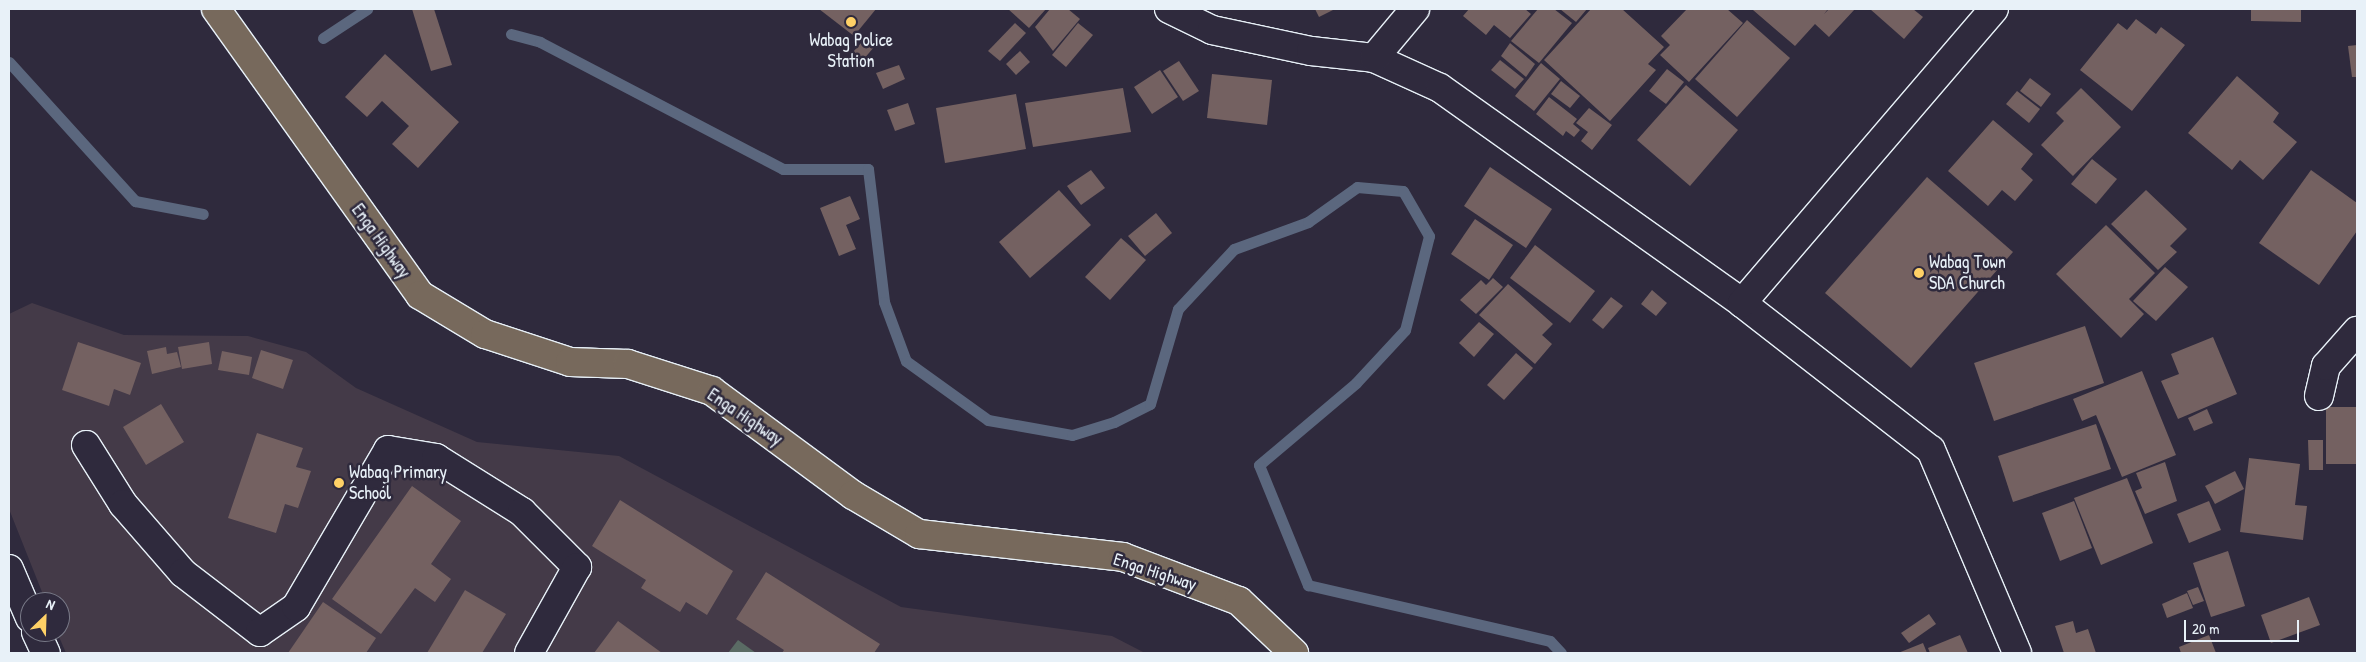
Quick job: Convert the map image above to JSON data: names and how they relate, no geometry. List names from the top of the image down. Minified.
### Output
{"streets":{"main road":["Enga Highway"]},"places":["Wabag Police Station","Wabag Town SDA Church","Wabag Primary School"],"scale_bar":"20 m","north":"top right"}
